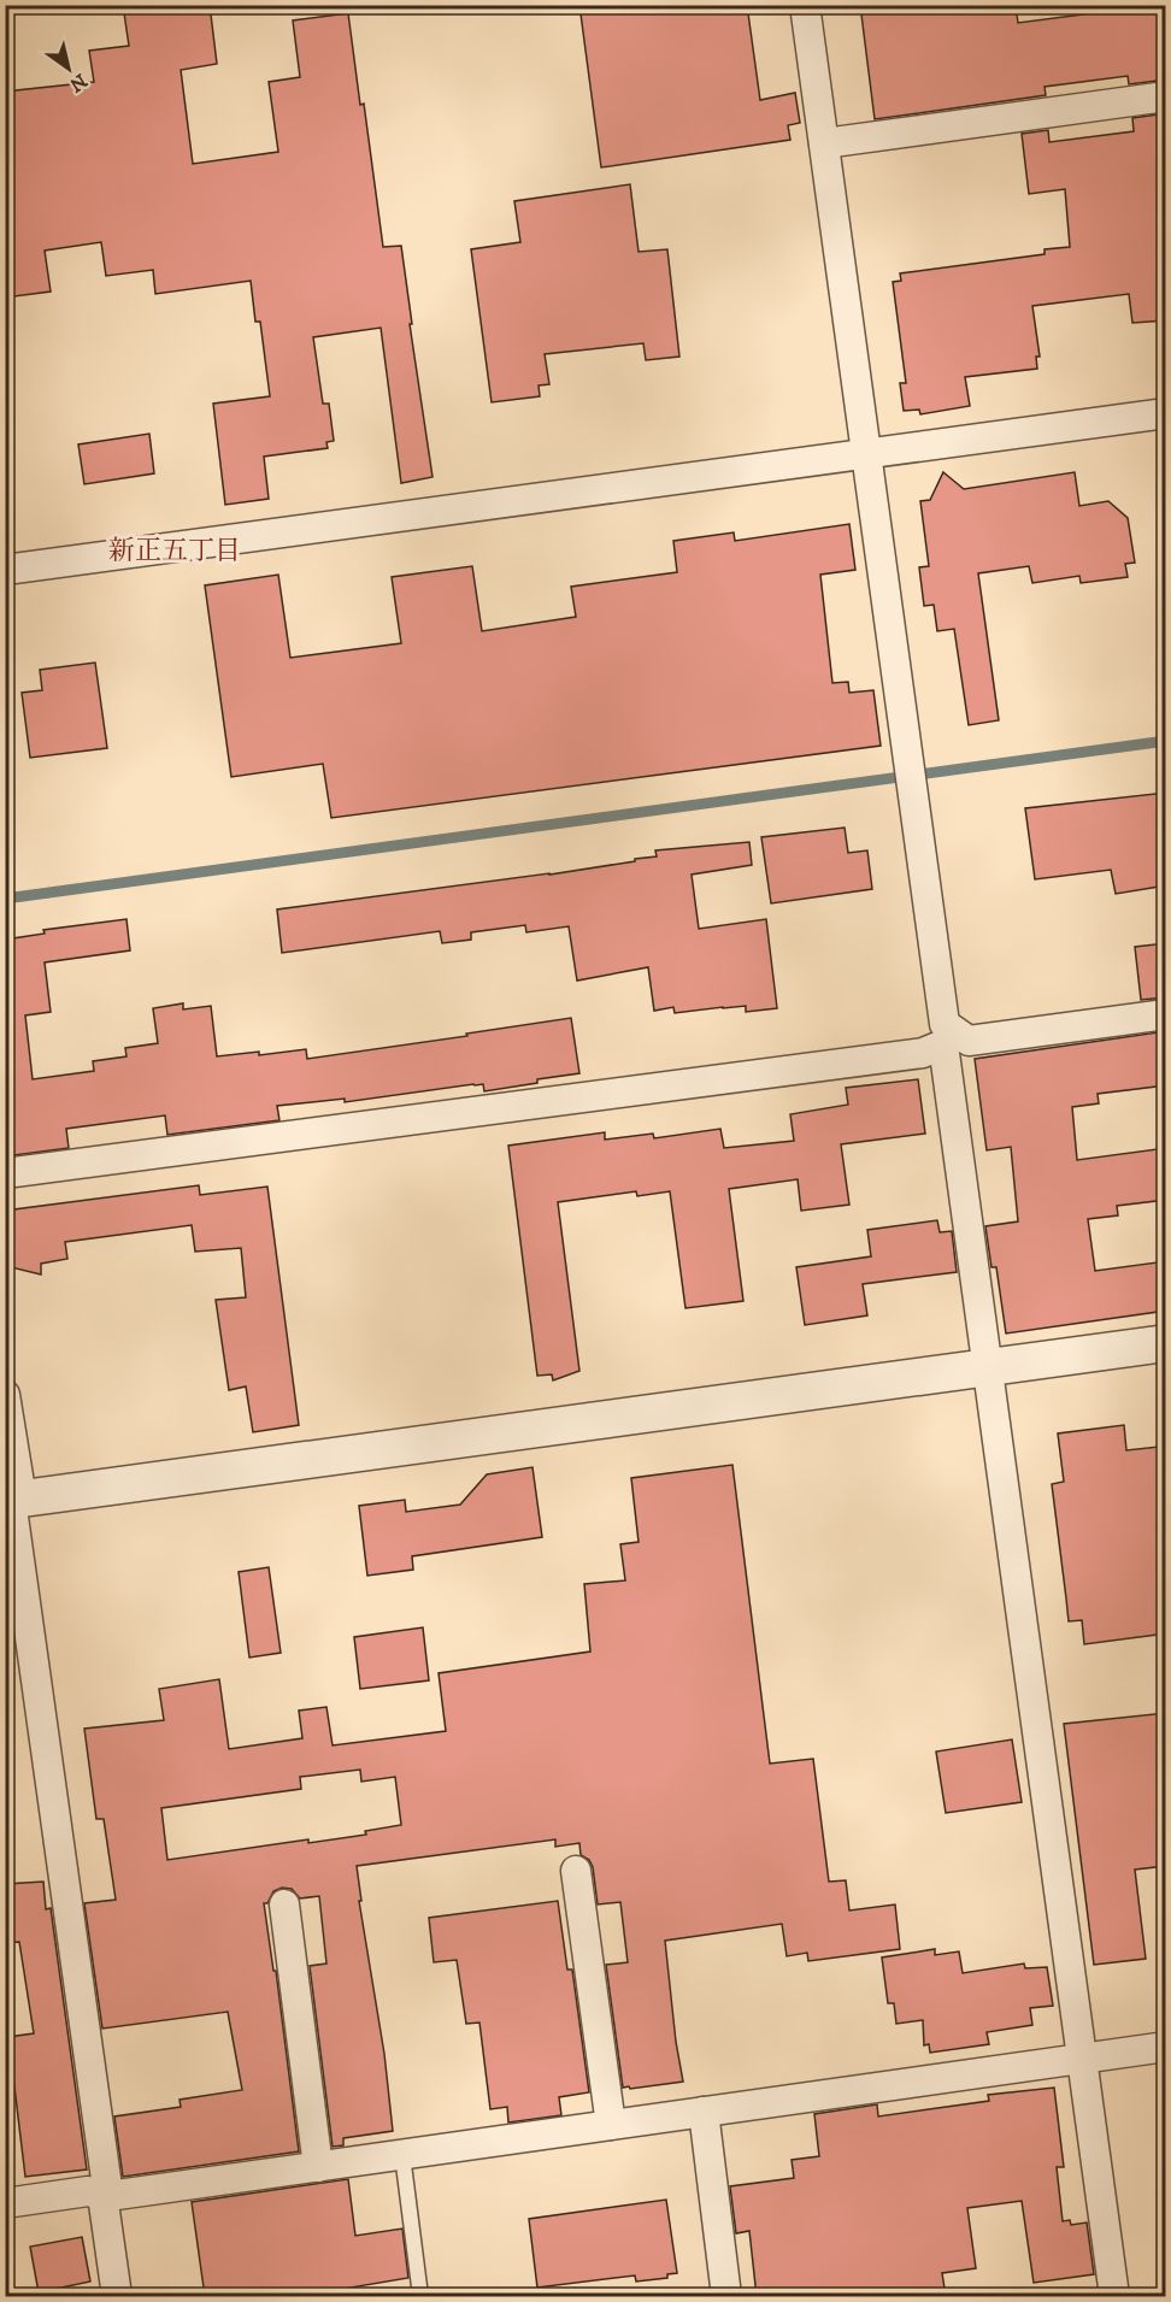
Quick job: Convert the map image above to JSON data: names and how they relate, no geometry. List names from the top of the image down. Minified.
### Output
{"districts":["新正五丁目"],"north":"bottom right"}
